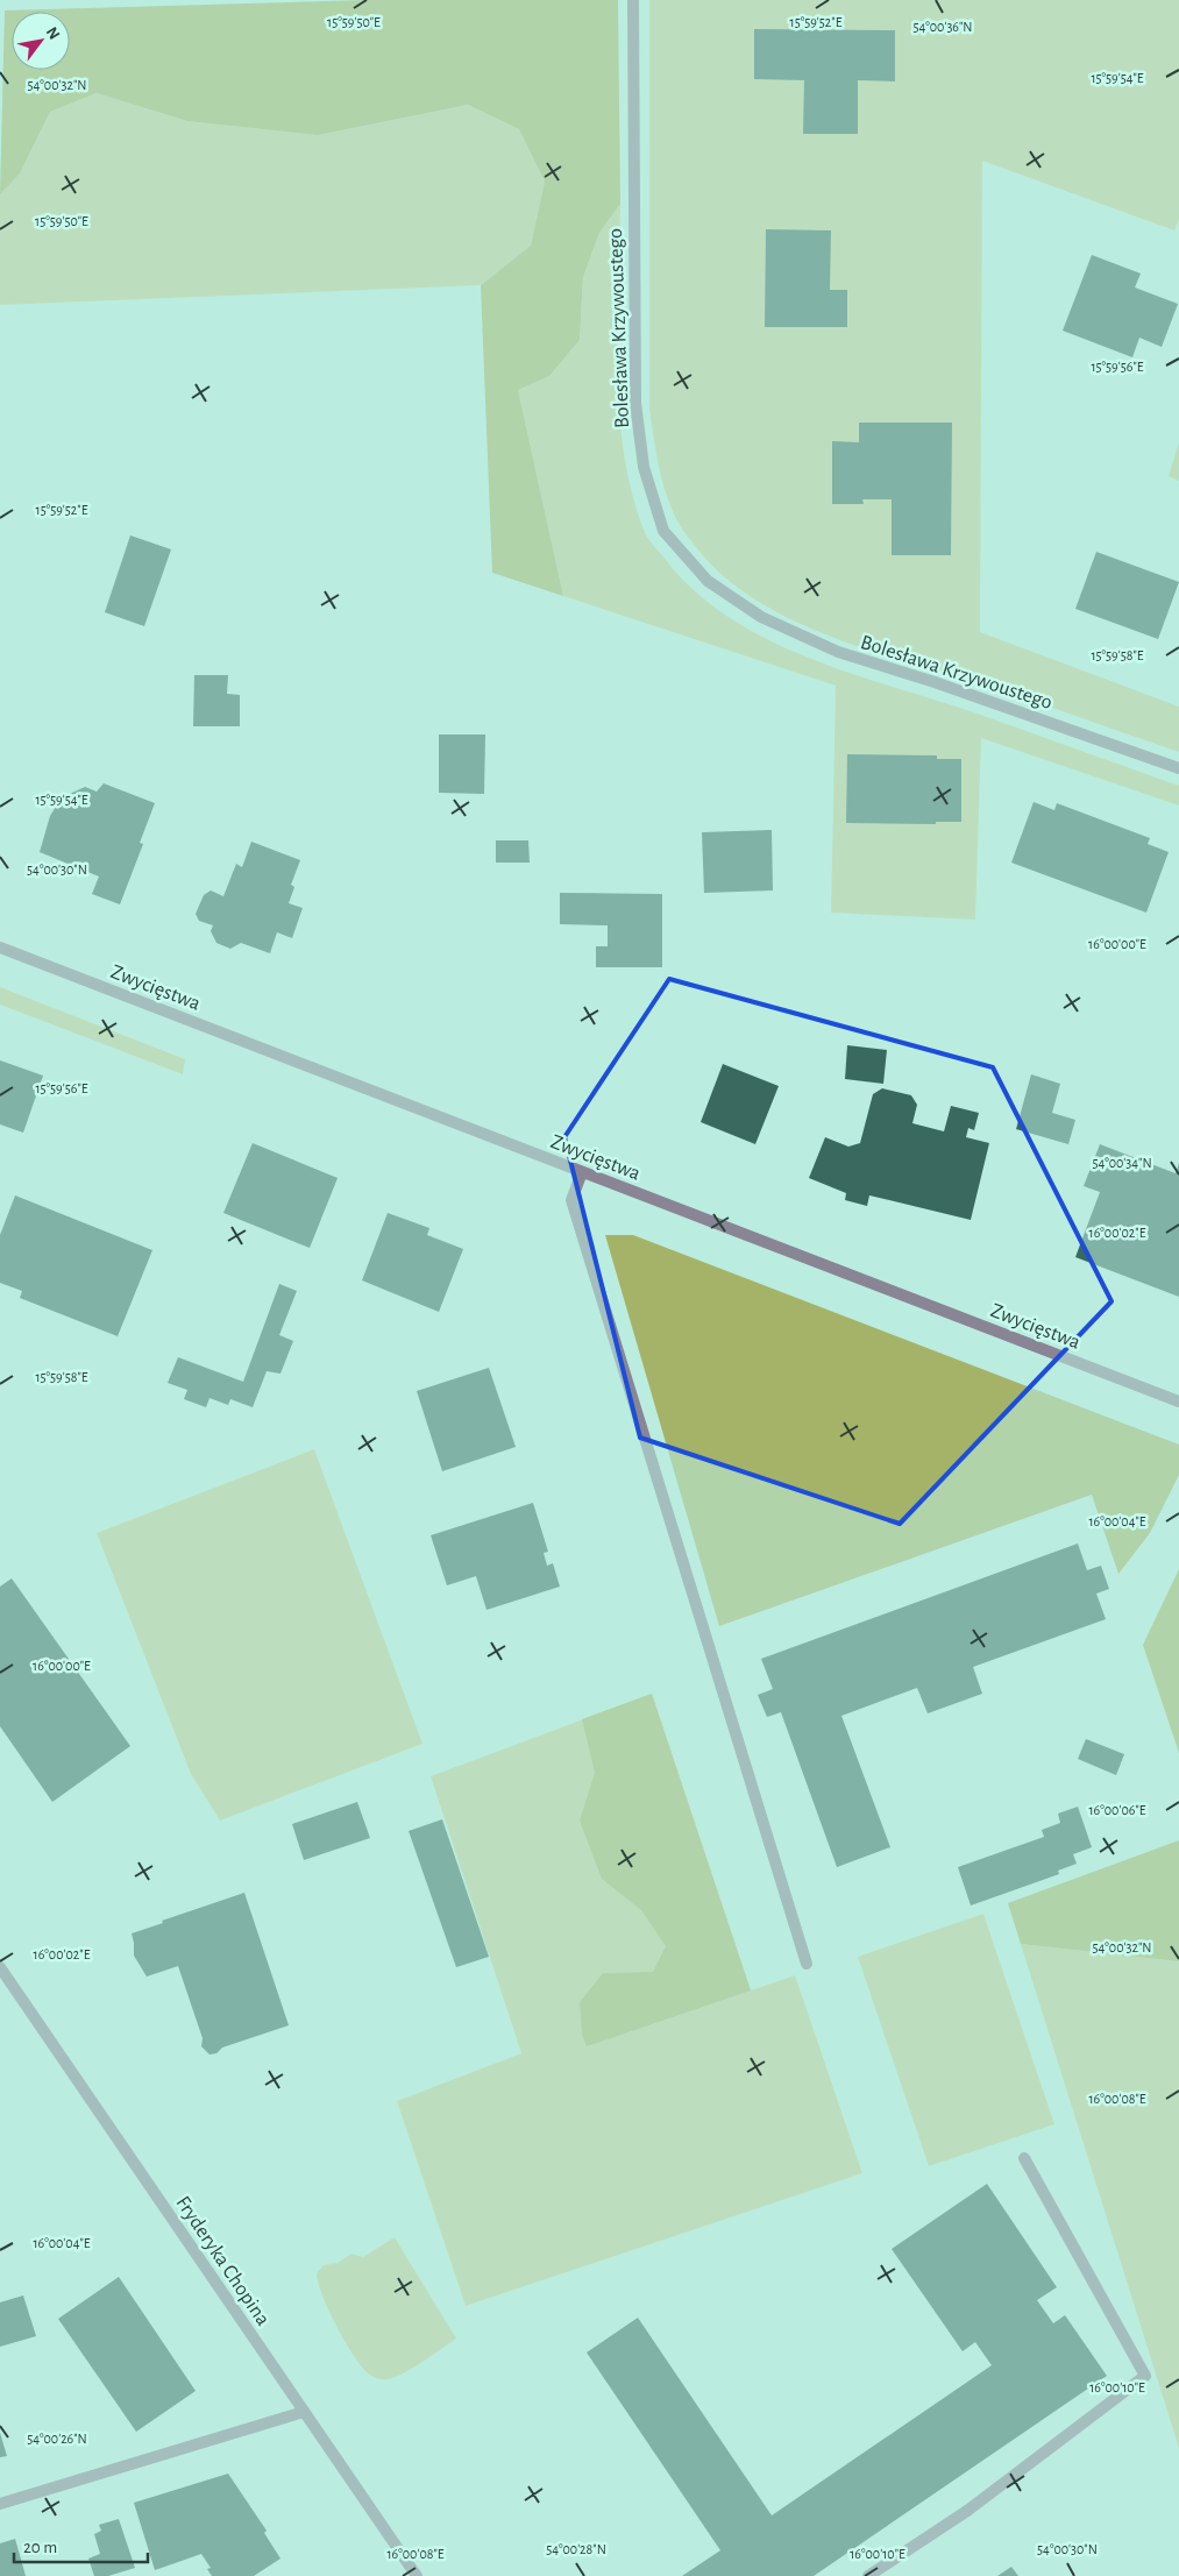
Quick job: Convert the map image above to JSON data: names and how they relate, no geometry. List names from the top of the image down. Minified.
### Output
{"streets":{"street":["Bolesława Krzywoustego","Zwycięstwa","Fryderyka Chopina"]},"scale_bar":"20 m","north":"top right","coordinates":["15°59'50\"E","15°59'52\"E","54°00'36\"N","15°59'54\"E","54°00'32\"N","15°59'56\"E","15°59'58\"E","54°00'30\"N","16°00'00\"E","54°00'34\"N","16°00'02\"E","16°00'04\"E","16°00'06\"E","16°00'08\"E","16°00'10\"E","54°00'26\"N","54°00'28\"N"]}
